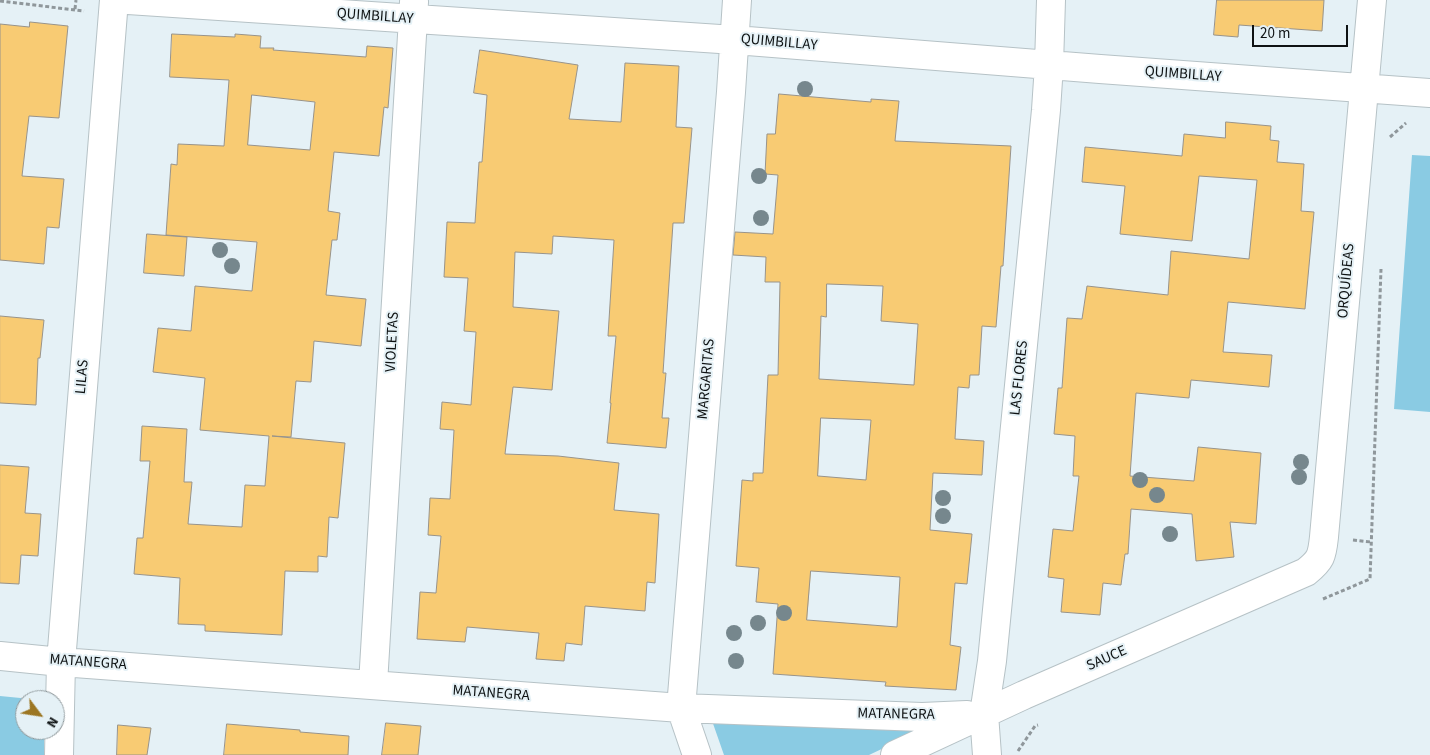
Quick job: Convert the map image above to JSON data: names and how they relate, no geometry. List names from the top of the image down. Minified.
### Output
{"streets":{"street":["QUIMBILLAY","ORQUÍDEAS","VIOLETAS","LILAS","LAS FLORES","MARGARITAS","SAUCE","MATANEGRA"]},"crossings":[["QUIMBILLAY","ORQUÍDEAS"],["QUIMBILLAY","VIOLETAS"],["QUIMBILLAY","LAS FLORES"],["QUIMBILLAY","MARGARITAS"],["ORQUÍDEAS","SAUCE"],["VIOLETAS","MATANEGRA"],["LILAS","MATANEGRA"],["LAS FLORES","SAUCE"],["LAS FLORES","MATANEGRA"],["MARGARITAS","MATANEGRA"],["SAUCE","MATANEGRA"]],"scale_bar":"20 m","north":"bottom right"}
